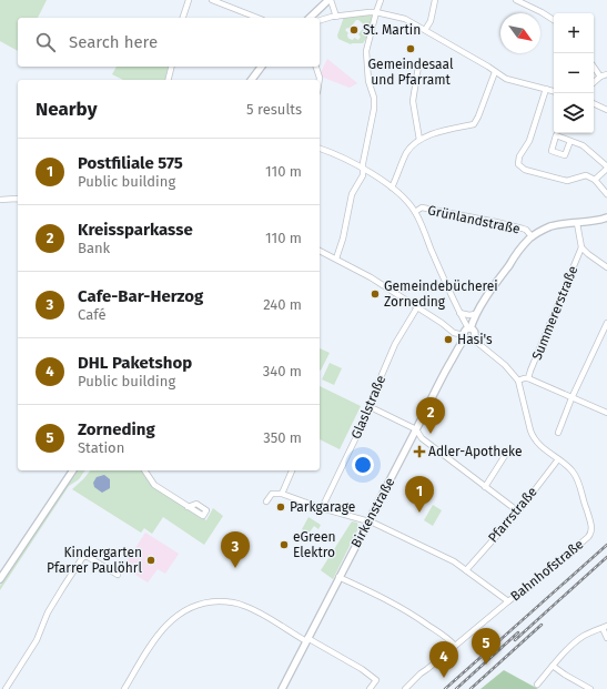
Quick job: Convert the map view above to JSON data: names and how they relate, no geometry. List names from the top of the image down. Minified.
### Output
{"streets":{"street":["Grünlandstraße","Summererstraße","Glaslstraße","Birkenstraße","Pfarrstraße","Bahnhofstraße"]},"crossings":[["Birkenstraße","Bahnhofstraße"],["Pfarrstraße","Bahnhofstraße"]],"places":{"other":["St. Martin","Gemeindesaal und Pfarramt","Gemeindebücherei Zorneding","Hasi's","Parkgarage","eGreen Elektro","Kindergarten Pfarrer Paulöhrl"],"health":["Adler-Apotheke"]},"north":"bottom right","page":{"map_buttons":["+","−"],"search":"Search here","heading":["Nearby","5 results"],"list":[{"mark":"1","name":"Postfiliale 575","note":"Public building","value":"110 m"},{"mark":"2","name":"Kreissparkasse","note":"Bank","value":"110 m"},{"mark":"3","name":"Cafe-Bar-Herzog","note":"Café","value":"240 m"},{"mark":"4","name":"DHL Paketshop","note":"Public building","value":"340 m"},{"mark":"5","name":"Zorneding","note":"Station","value":"350 m"}],"pins":["2","1","3","5","4"]}}
